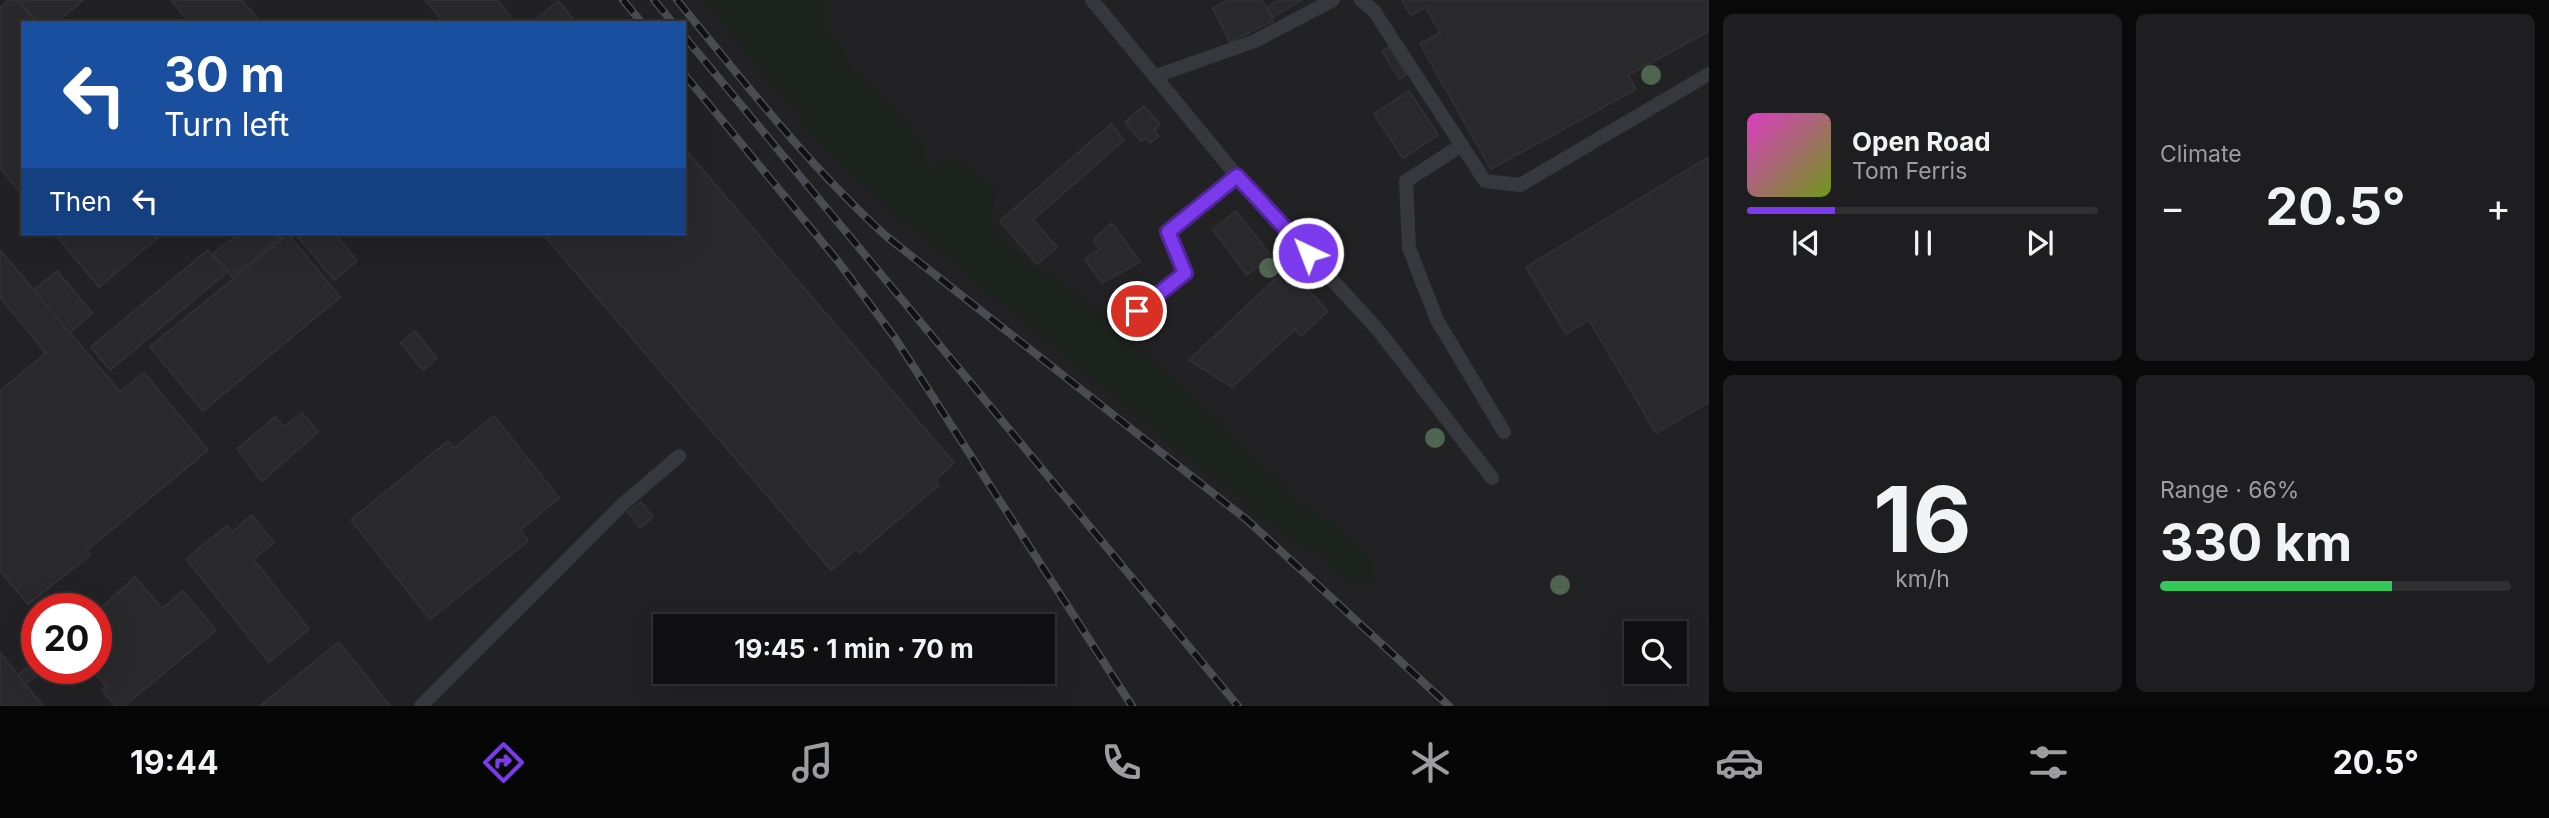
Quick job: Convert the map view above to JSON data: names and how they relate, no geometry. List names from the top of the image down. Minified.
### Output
{"page":{"tile":["Climate",["16","km/h"],["Range · 66%","330 km"]],"turn":["30 m","Turn left"],"song":["Open Road","Tom Ferris"],"then":"Then","heat":["−","20.5°","+"],"limit":"20","trip":"19:45 · 1 min · 70 m","tabs":["19:44","20.5°"]}}
